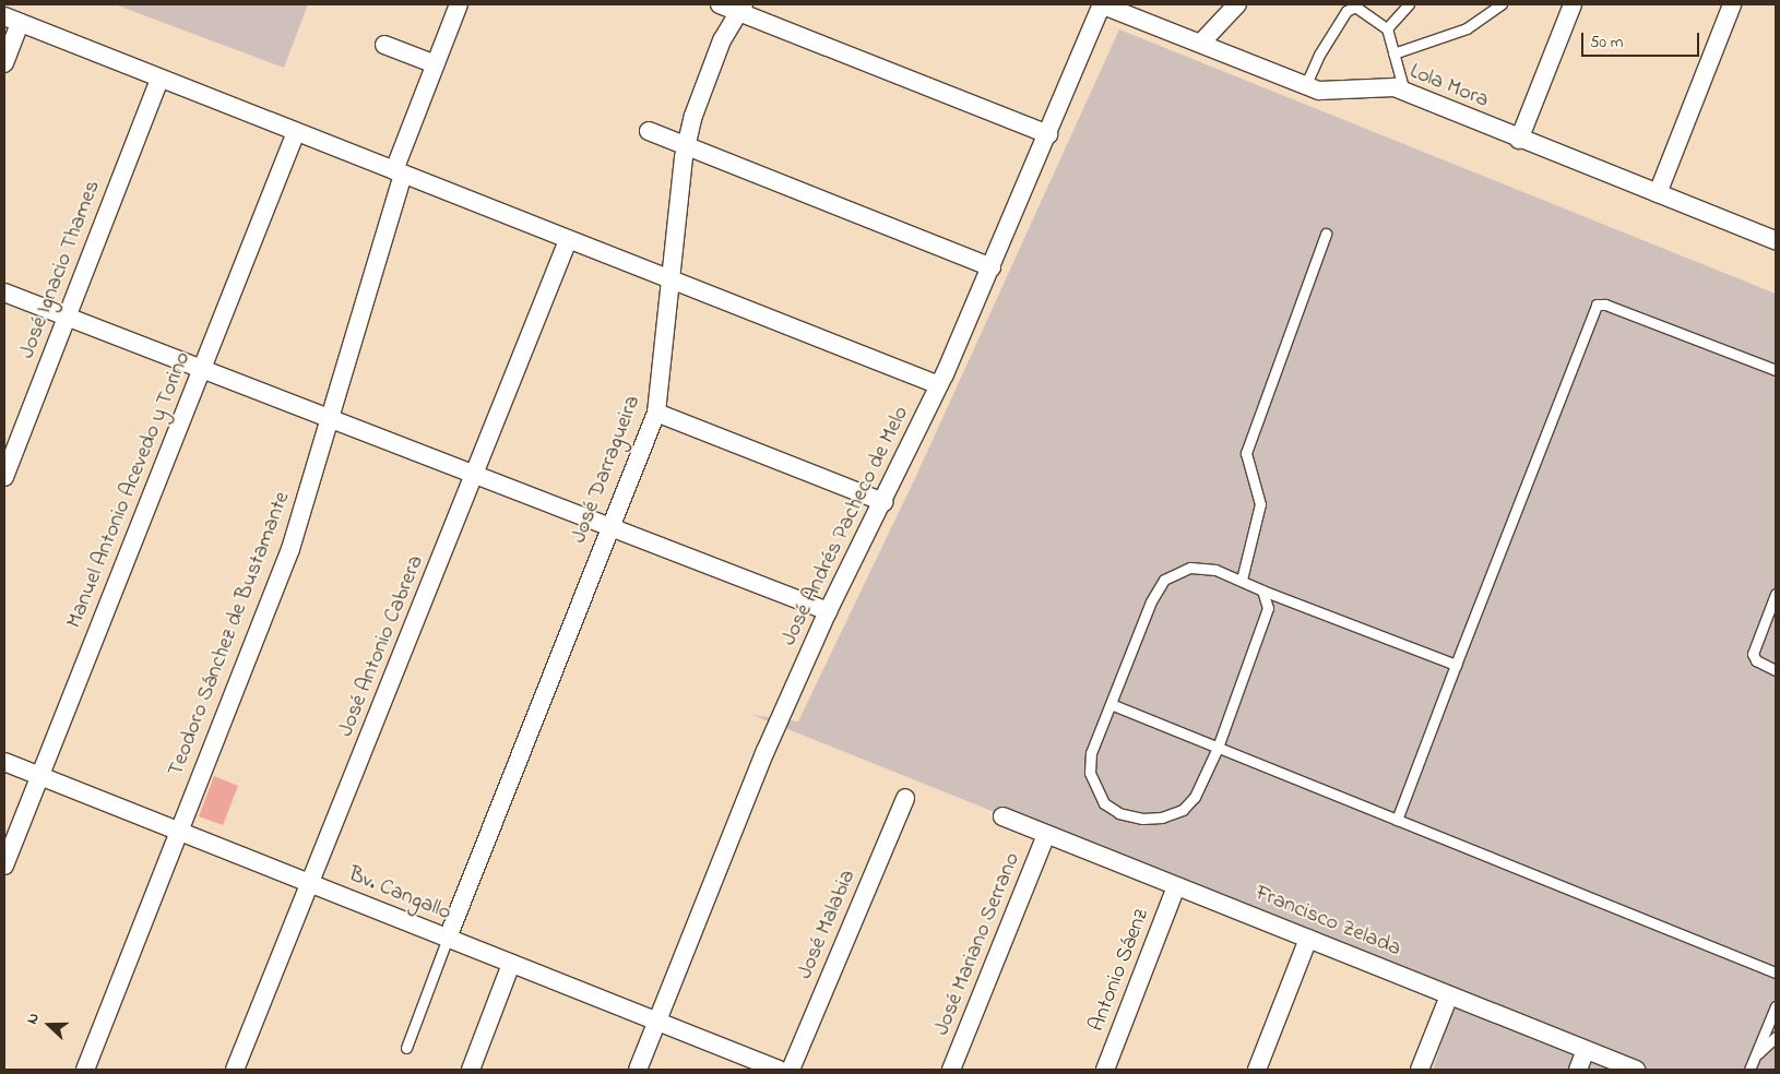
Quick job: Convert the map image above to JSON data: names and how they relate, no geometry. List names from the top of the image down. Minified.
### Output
{"streets":{"street":["Lola Mora","José Ignacio Thames","José Darragueira","Manuel Antonio Acevedo y Torino","José Andrés Pacheco de Melo","Teodoro Sánchez de Bustamante","José Antonio Cabrera","Bv. Cangallo","Francisco Zelada","José Malabia","José Mariano Serrano","Antonio Sáenz"]},"crossings":[["Lola Mora","José Andrés Pacheco de Melo"],["José Darragueira","Bv. Cangallo"],["Manuel Antonio Acevedo y Torino","Bv. Cangallo"],["José Andrés Pacheco de Melo","Bv. Cangallo"],["Teodoro Sánchez de Bustamante","Bv. Cangallo"],["José Antonio Cabrera","Bv. Cangallo"],["Francisco Zelada","José Mariano Serrano"],["Francisco Zelada","Antonio Sáenz"]],"scale_bar":"50 m","north":"left"}
